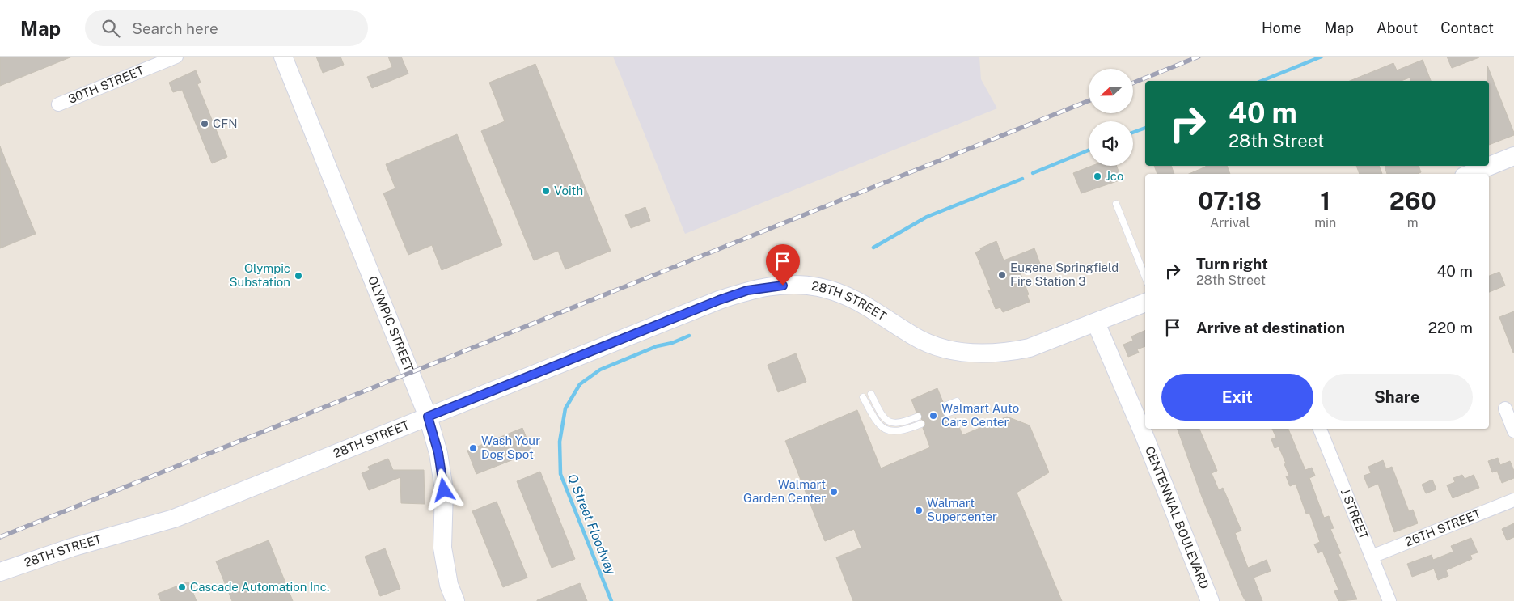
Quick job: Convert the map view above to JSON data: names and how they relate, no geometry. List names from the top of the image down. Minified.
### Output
{"streets":{"main road":["28TH STREET","OLYMPIC STREET","CENTENNIAL BOULEVARD"],"street":["30TH STREET","J STREET","26TH STREET"]},"crossings":[["28TH STREET","OLYMPIC STREET"],["28TH STREET","CENTENNIAL BOULEVARD"],["J STREET","26TH STREET"]],"water":["Q Street Floodway"],"places":["CFN","Jco","Voith","Eugene Springfield Fire Station 3","Olympic Substation","Walmart Auto Care Center","Wash Your Dog Spot","Walmart Garden Center","Walmart Supercenter","Cascade Automation Inc."],"north":"left","page":{"header":"Map","search":"Search here","nav":["Home","Map","About","Contact"],"turn":["40 m","28th Street"],"eta":["07:18","Arrival","1","min","260","m"],"list":[{"name":"Turn right","note":"28th Street","value":"40 m"},{"name":"Arrive at destination","value":"220 m"}],"buttons":["Exit","Share"]}}
